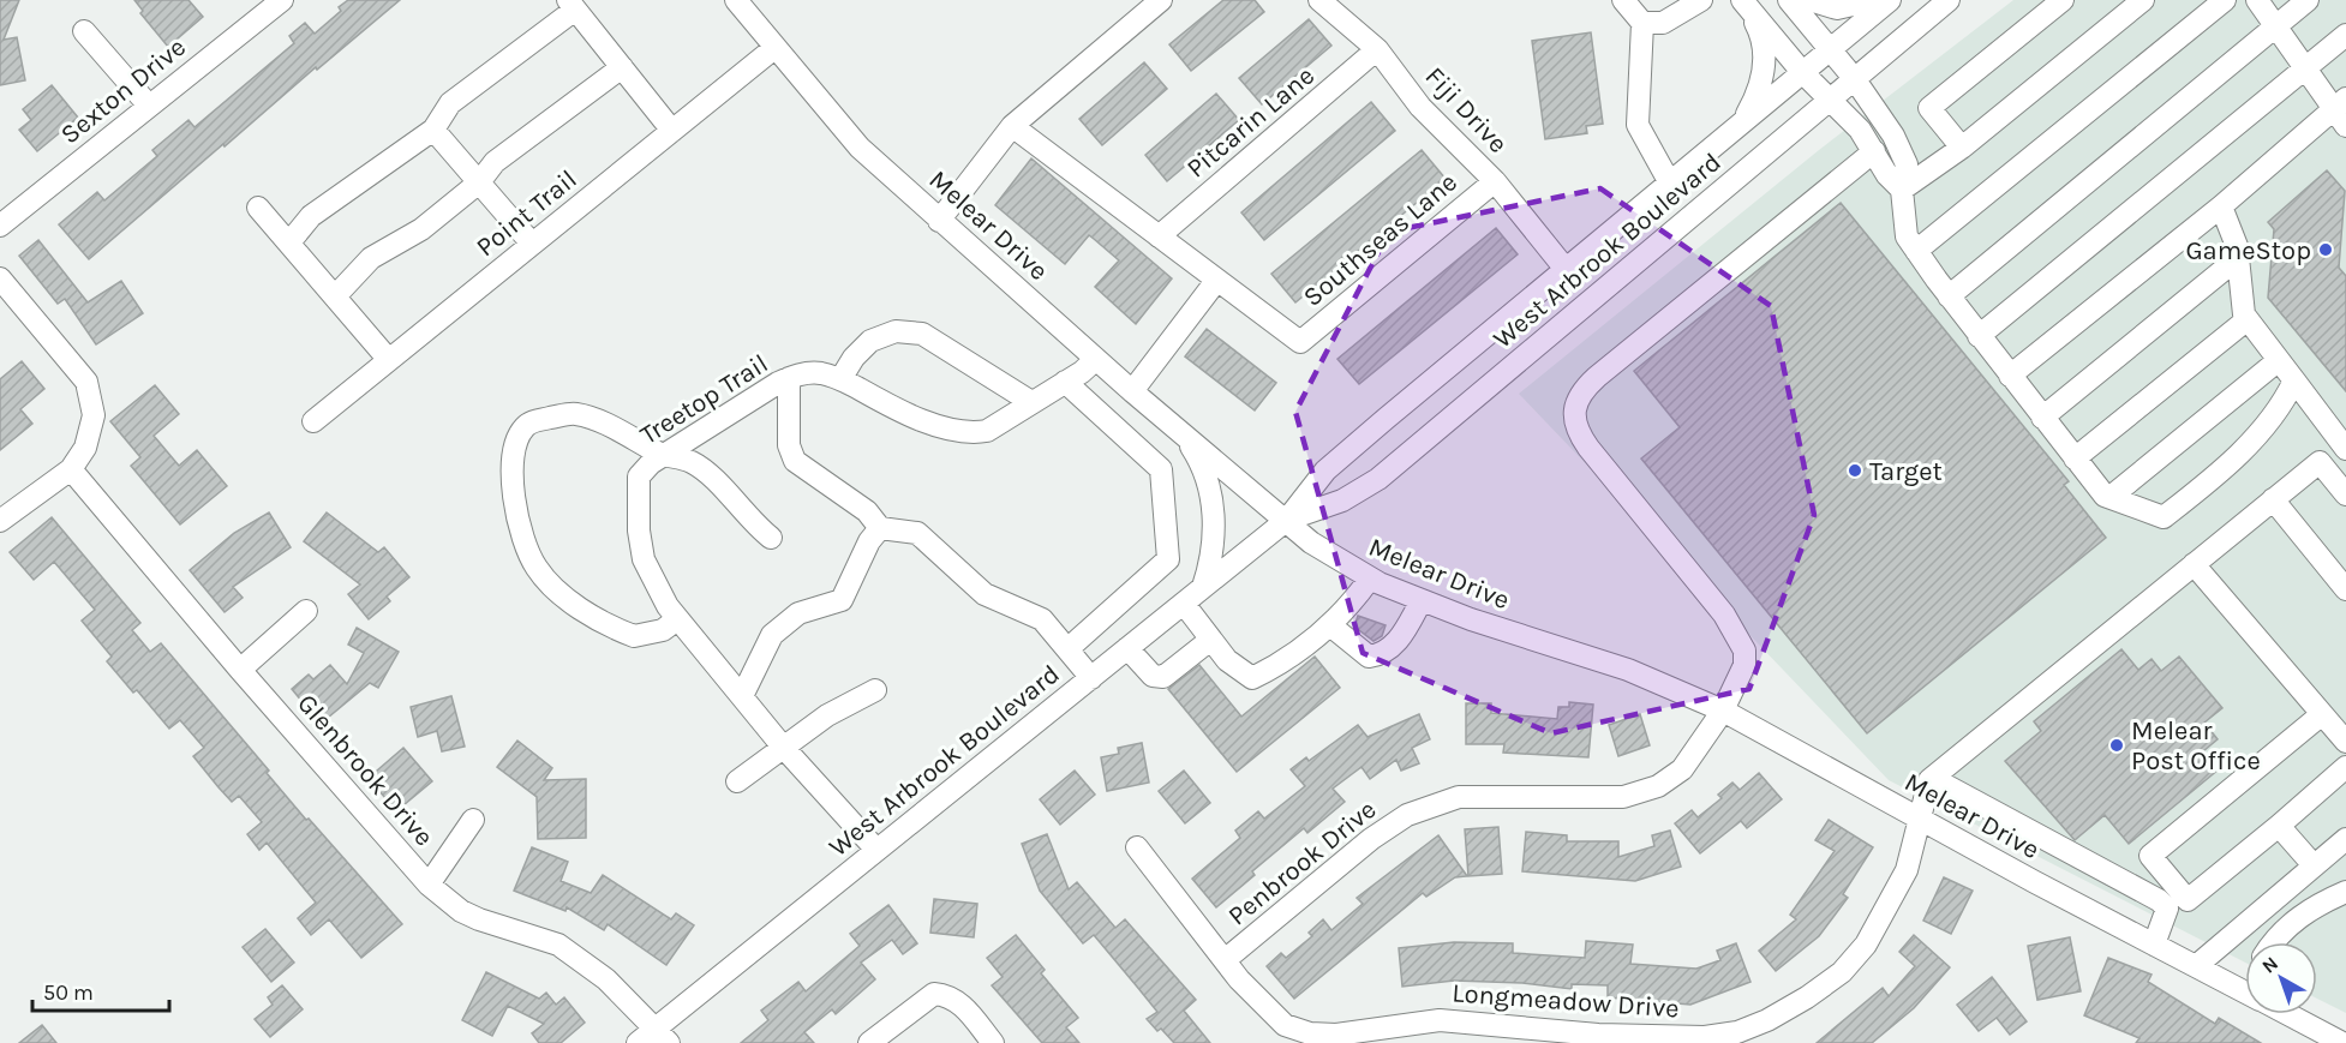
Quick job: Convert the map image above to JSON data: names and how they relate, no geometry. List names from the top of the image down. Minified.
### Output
{"streets":{"street":["Sexton Drive","Fiji Drive","Pitcarin Lane","Point Trail","Melear Drive","Southseas Lane","West Arbrook Boulevard","Treetop Trail","Glenbrook Drive","Penbrook Drive","Longmeadow Drive"]},"crossings":[["Fiji Drive","Pitcarin Lane"],["Fiji Drive","Southseas Lane"],["Fiji Drive","West Arbrook Boulevard"],["Point Trail","Melear Drive"],["Melear Drive","West Arbrook Boulevard"],["Melear Drive","Treetop Trail"],["Melear Drive","Penbrook Drive"],["Melear Drive","Longmeadow Drive"],["West Arbrook Boulevard","Treetop Trail"],["West Arbrook Boulevard","Glenbrook Drive"],["Penbrook Drive","Longmeadow Drive"]],"places":["GameStop","Target","Melear Post Office"],"scale_bar":"50 m","north":"top left"}
